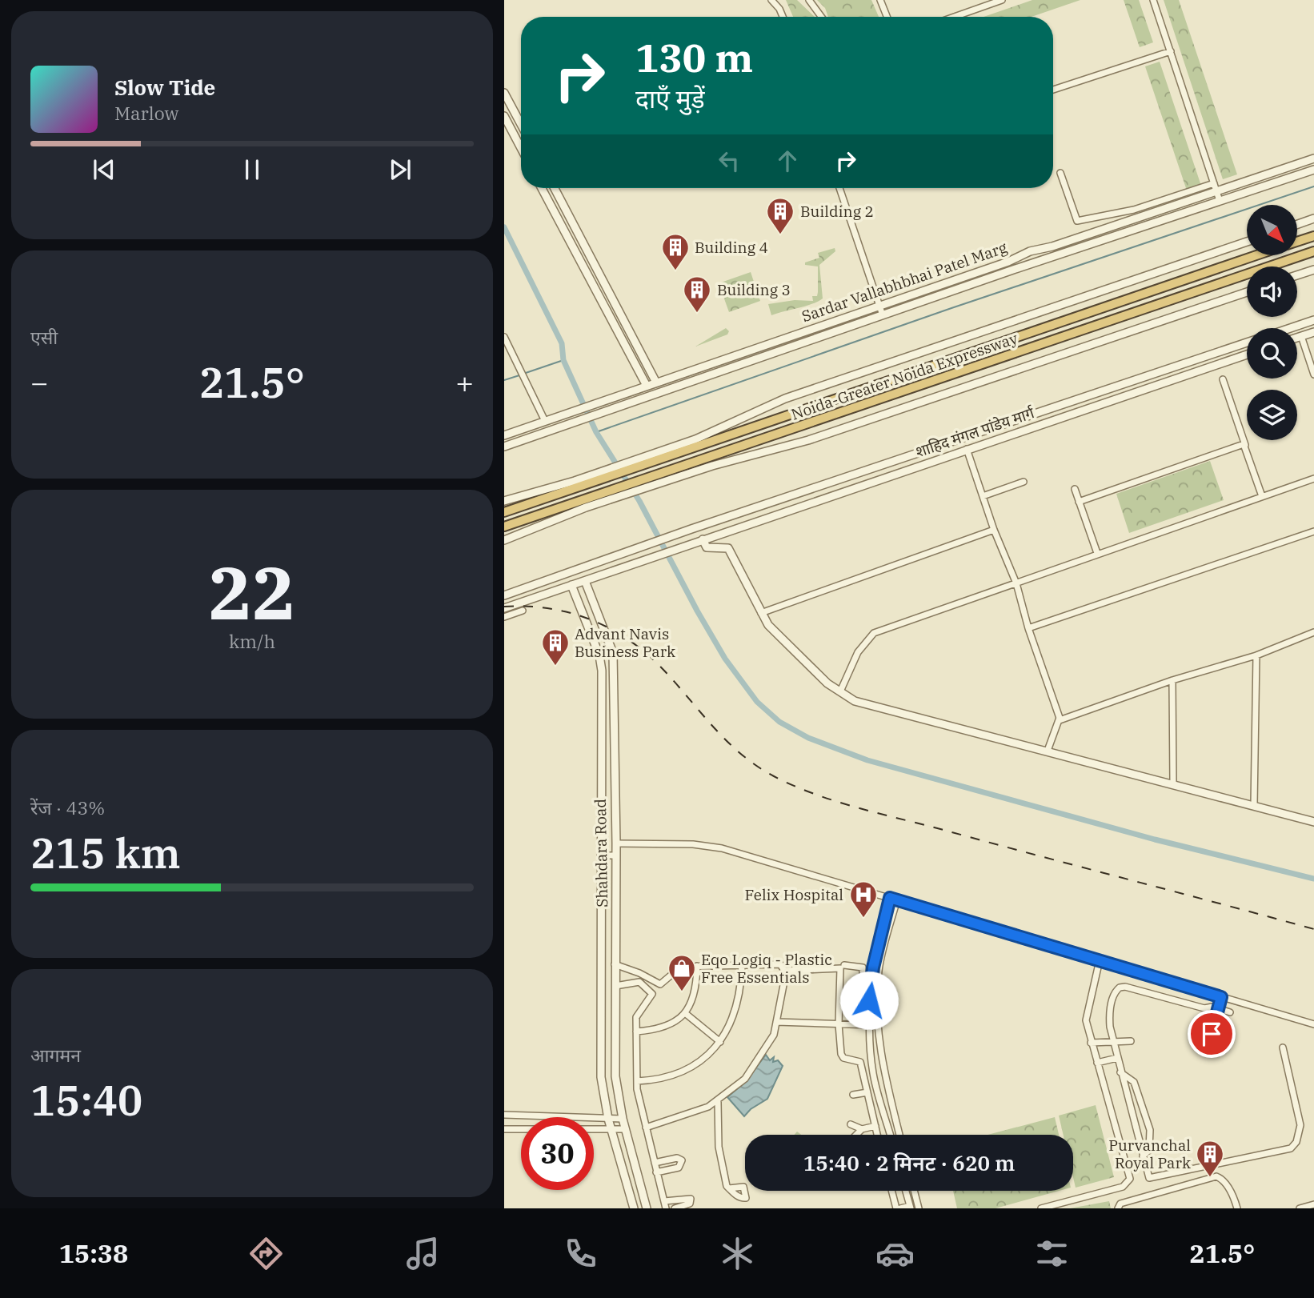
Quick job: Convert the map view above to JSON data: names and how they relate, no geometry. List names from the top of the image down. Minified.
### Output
{"streets":{"highway":["Noida-Greater Noida Expressway"],"street":["Sardar Vallabhbhai Patel Marg","शाहिद मंगल पांडेय मार्ग","Shahdara Road"]},"crossings":[["शाहिद मंगल पांडेय मार्ग","Shahdara Road"]],"places":{"building":["Building 2","Building 4","Building 3","Advant Navis Business Park","Purvanchal Royal Park"],"hospital":["Felix Hospital"],"shop":["Eqo Logiq - Plastic Free Essentials"]},"north":"bottom right","page":{"turn":["130 m","दाएँ मुड़ें"],"song":["Slow Tide","Marlow"],"tile":["एसी",["22","km/h"],["रेंज · 43%","215 km"],["आगमन","15:40"]],"heat":["−","21.5°","+"],"limit":"30","trip":"15:40 · 2 मिनट · 620 m","tabs":["15:38","21.5°"]}}
